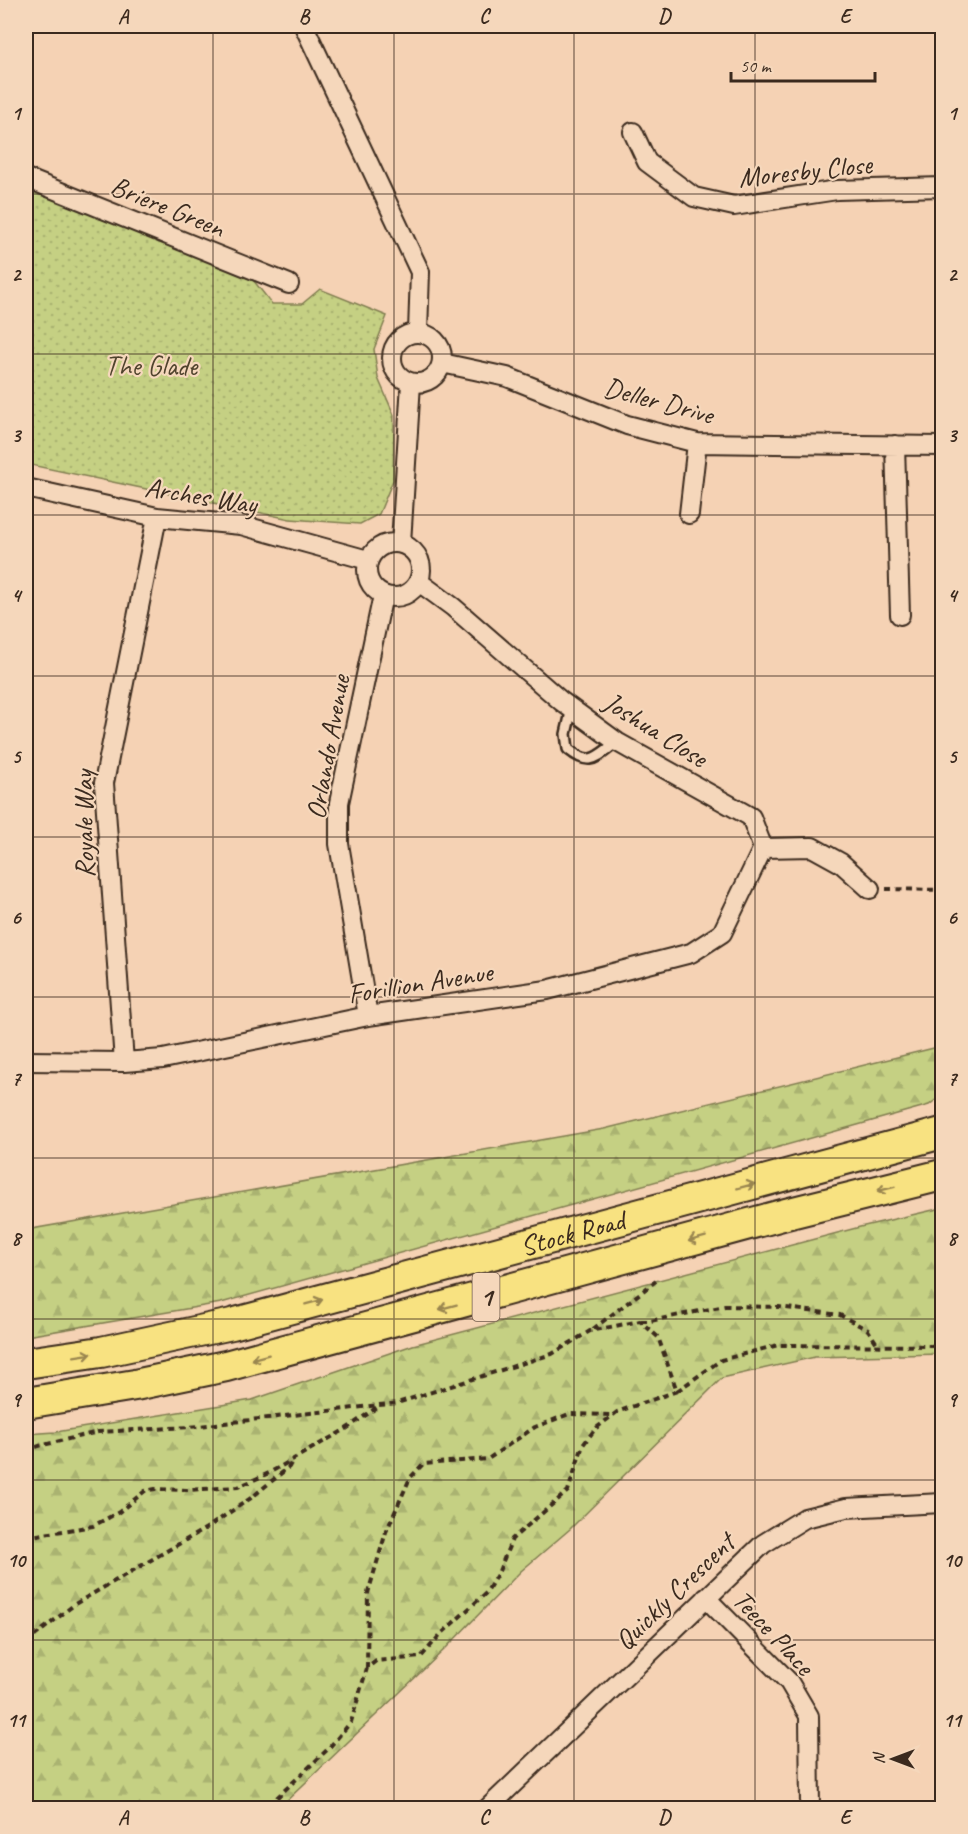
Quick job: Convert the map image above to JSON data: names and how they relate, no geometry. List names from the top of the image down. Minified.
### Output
{"streets":{"highway":["Stock Road","1"],"street":["Moresby Close","Briere Green","Deller Drive","Arches Way","Joshua Close","Orlando Avenue","Royale Way","Forillion Avenue","Quickly Crescent","Teece Place"]},"crossings":[["Arches Way","Joshua Close"],["Arches Way","Orlando Avenue"],["Arches Way","Royale Way"],["Joshua Close","Orlando Avenue"],["Joshua Close","Forillion Avenue"],["Orlando Avenue","Forillion Avenue"],["Royale Way","Forillion Avenue"],["Quickly Crescent","Teece Place"]],"parks":["The Glade"],"scale_bar":"50 m","north":"left","grid":{"columns":["A","B","C","D","E"],"rows":["1","2","3","4","5","6","7","8","9","10","11"]}}
